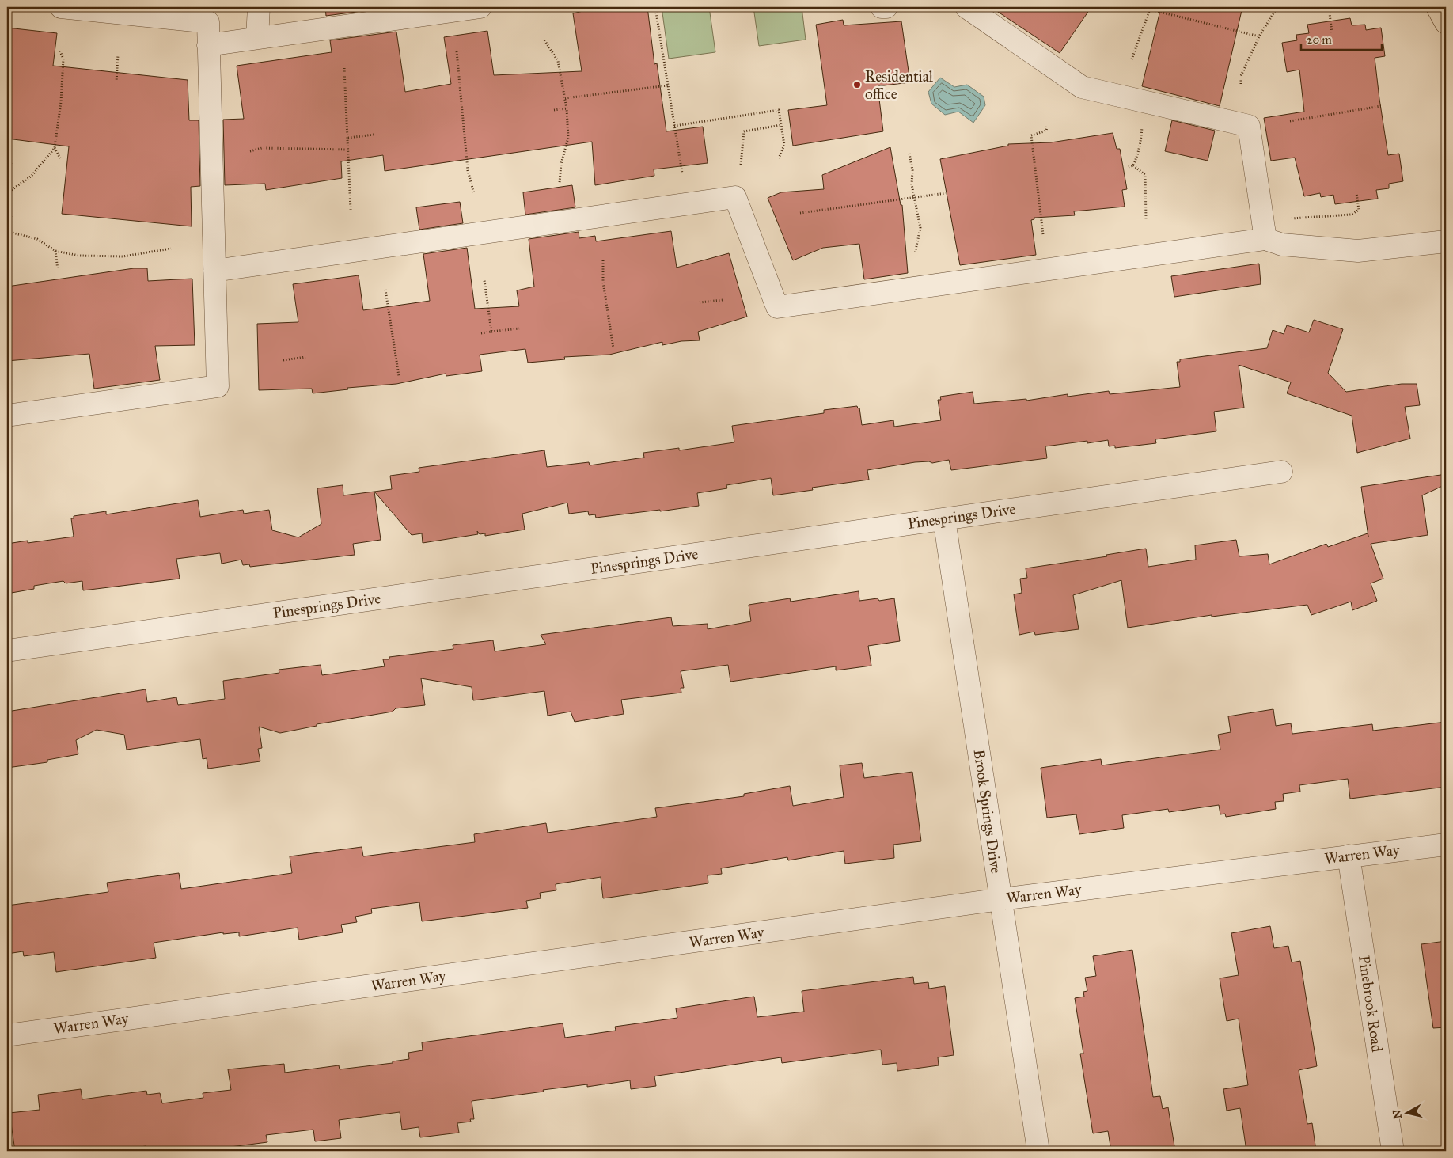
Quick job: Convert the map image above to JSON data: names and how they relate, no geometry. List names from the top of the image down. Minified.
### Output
{"streets":{"street":["Pinesprings Drive","Brook Springs Drive","Warren Way","Pinebrook Road"]},"crossings":[["Pinesprings Drive","Brook Springs Drive"],["Brook Springs Drive","Warren Way"],["Warren Way","Pinebrook Road"]],"places":["Residential office"],"scale_bar":"20 m","north":"left"}
